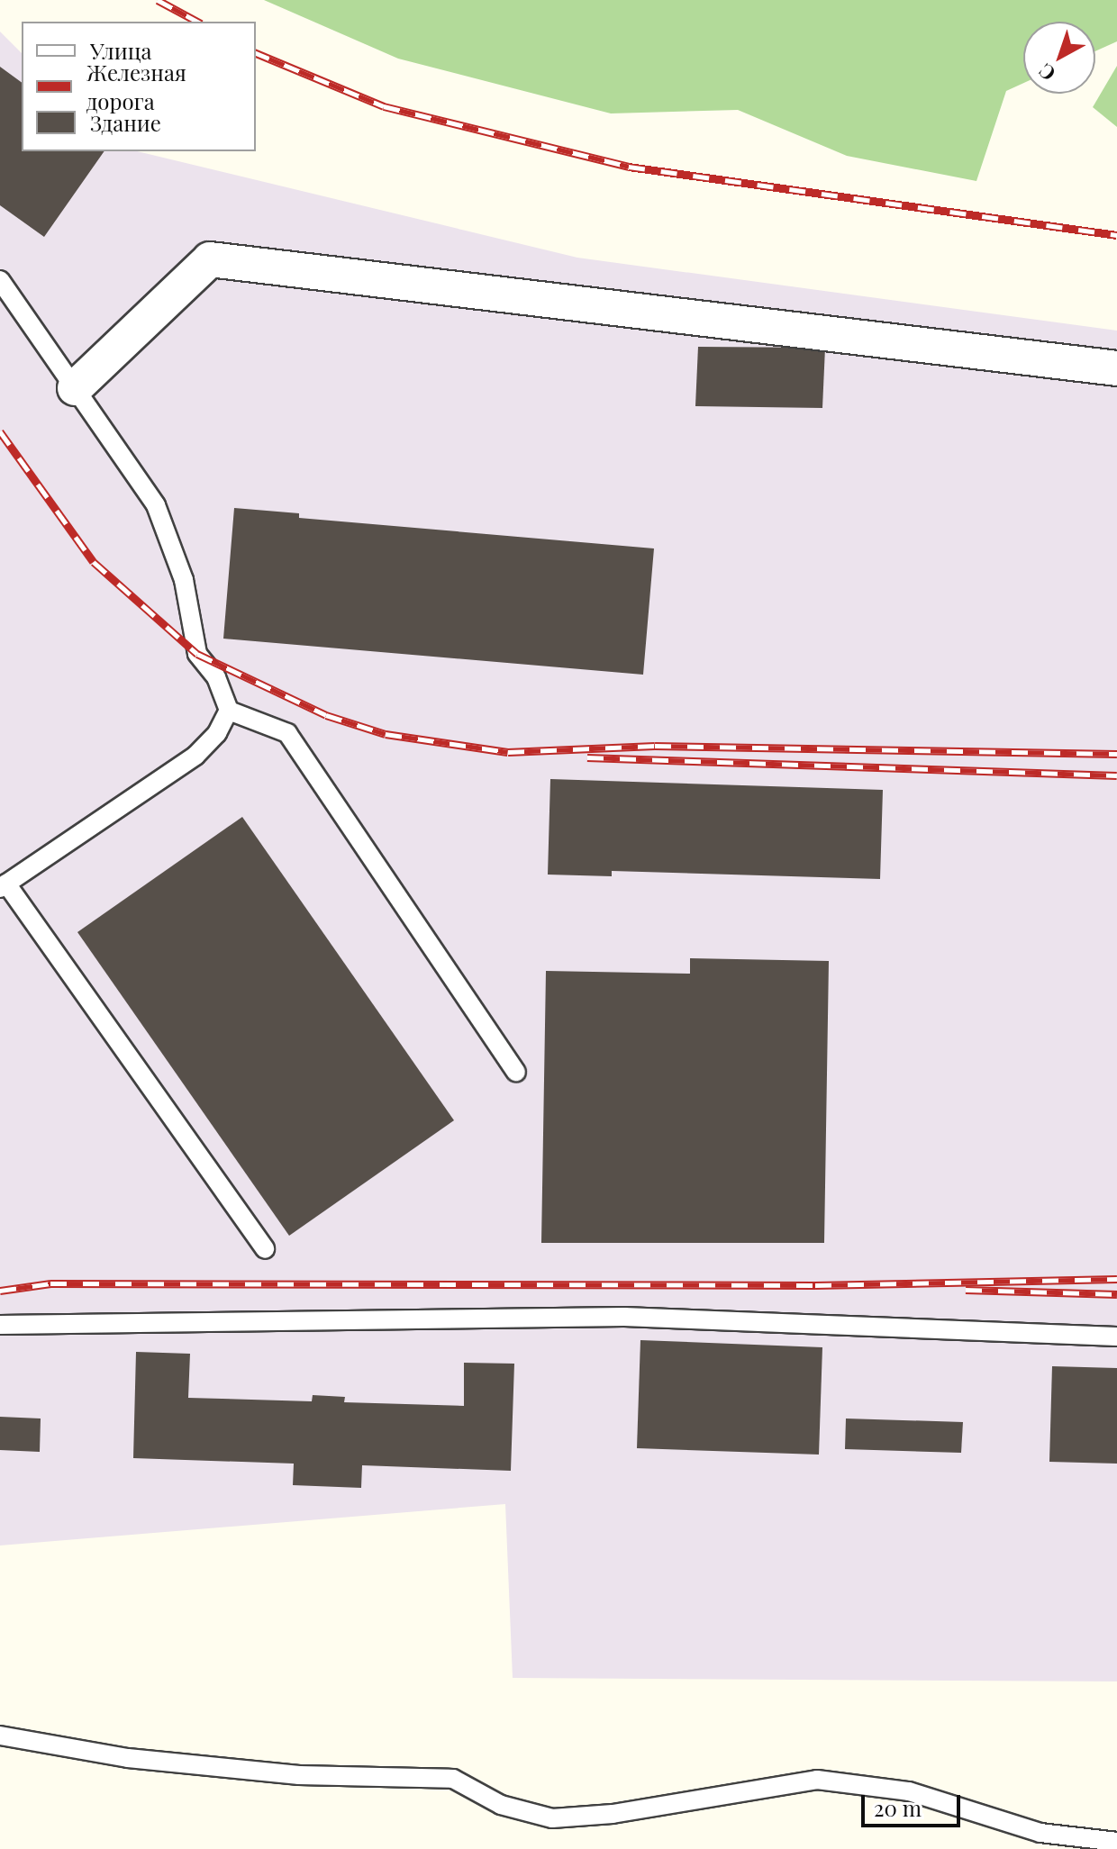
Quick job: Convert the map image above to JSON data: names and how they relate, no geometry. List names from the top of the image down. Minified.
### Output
{"legend":["Улица","Железная дорога","Здание"],"scale_bar":"20 m","north":"bottom left"}
